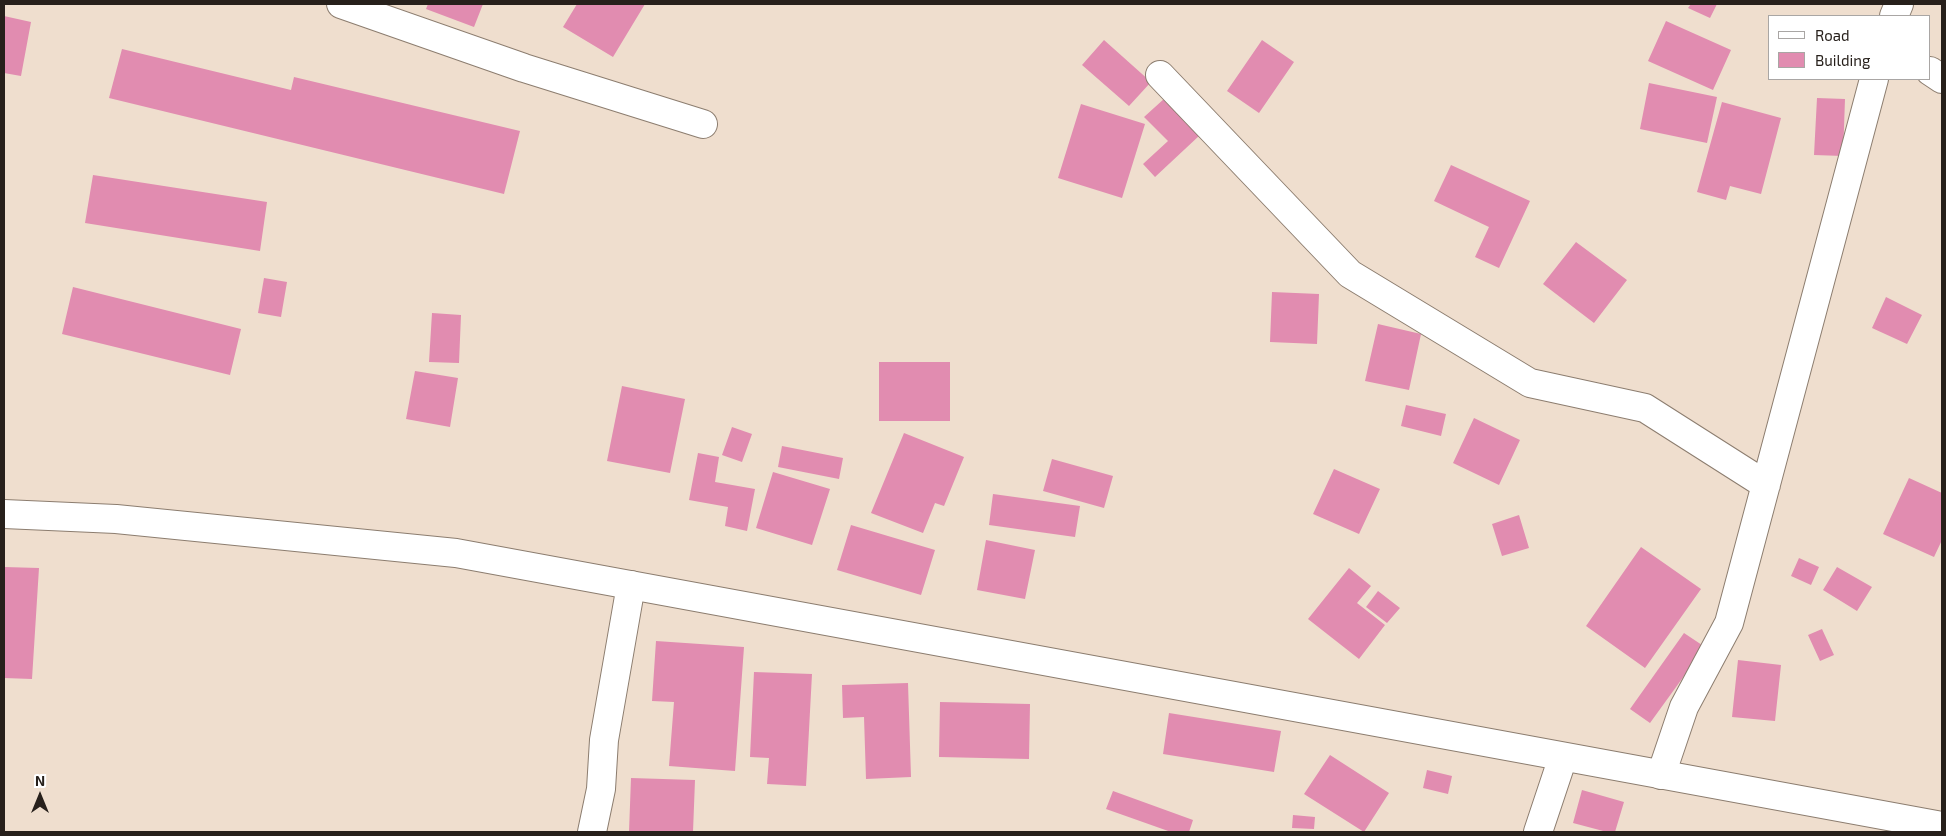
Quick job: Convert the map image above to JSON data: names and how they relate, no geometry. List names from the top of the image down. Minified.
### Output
{"legend":["Road","Building"],"north":"top"}
